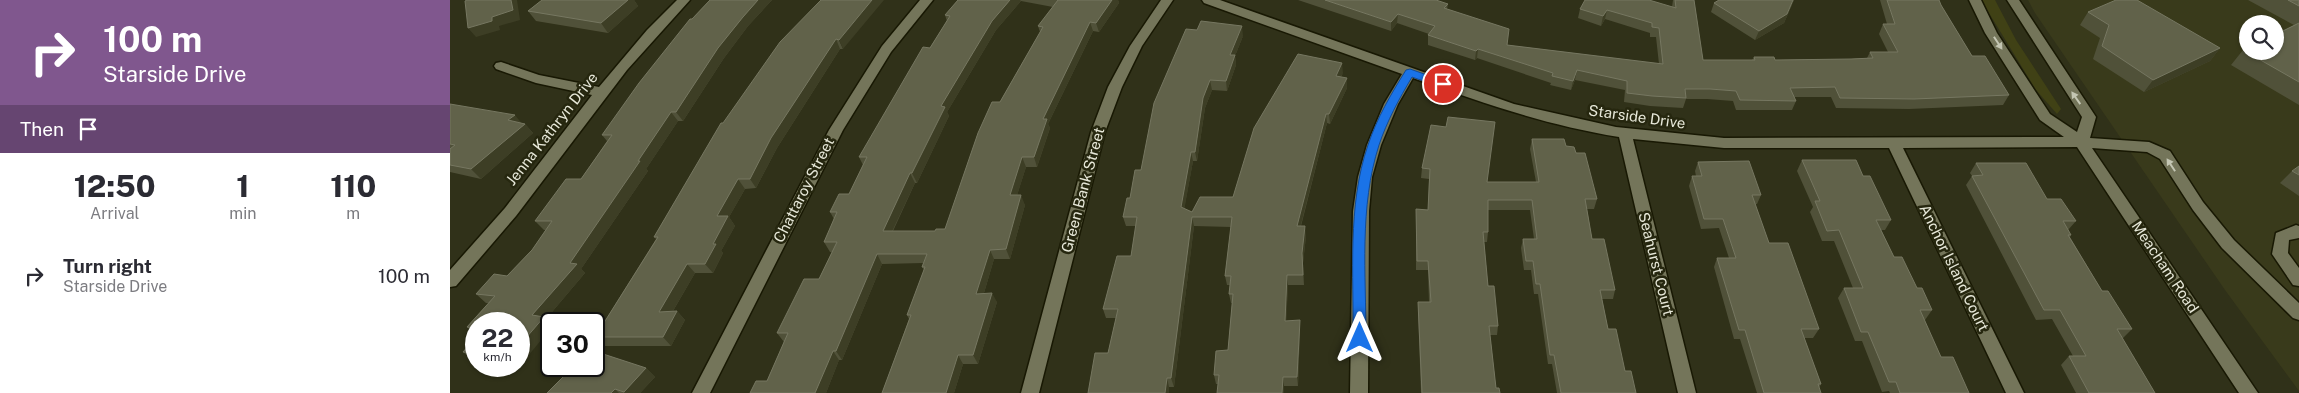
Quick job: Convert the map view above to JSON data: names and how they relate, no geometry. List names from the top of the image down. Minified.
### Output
{"streets":{"street":["Starside Drive","Jenna Kathryn Drive","Chattaroy Street","Green Bank Street","Seahurst Court","Meacham Road","Anchor Island Court"]},"crossings":[["Starside Drive","Seahurst Court"],["Starside Drive","Meacham Road"],["Starside Drive","Anchor Island Court"]],"page":{"turn":["100 m","Starside Drive"],"then":"Then","eta":["12:50","Arrival","1","min","110","m"],"list":[{"name":"Turn right","note":"Starside Drive","value":"100 m"}],"speed":"22 km/h","limit":"30"}}
